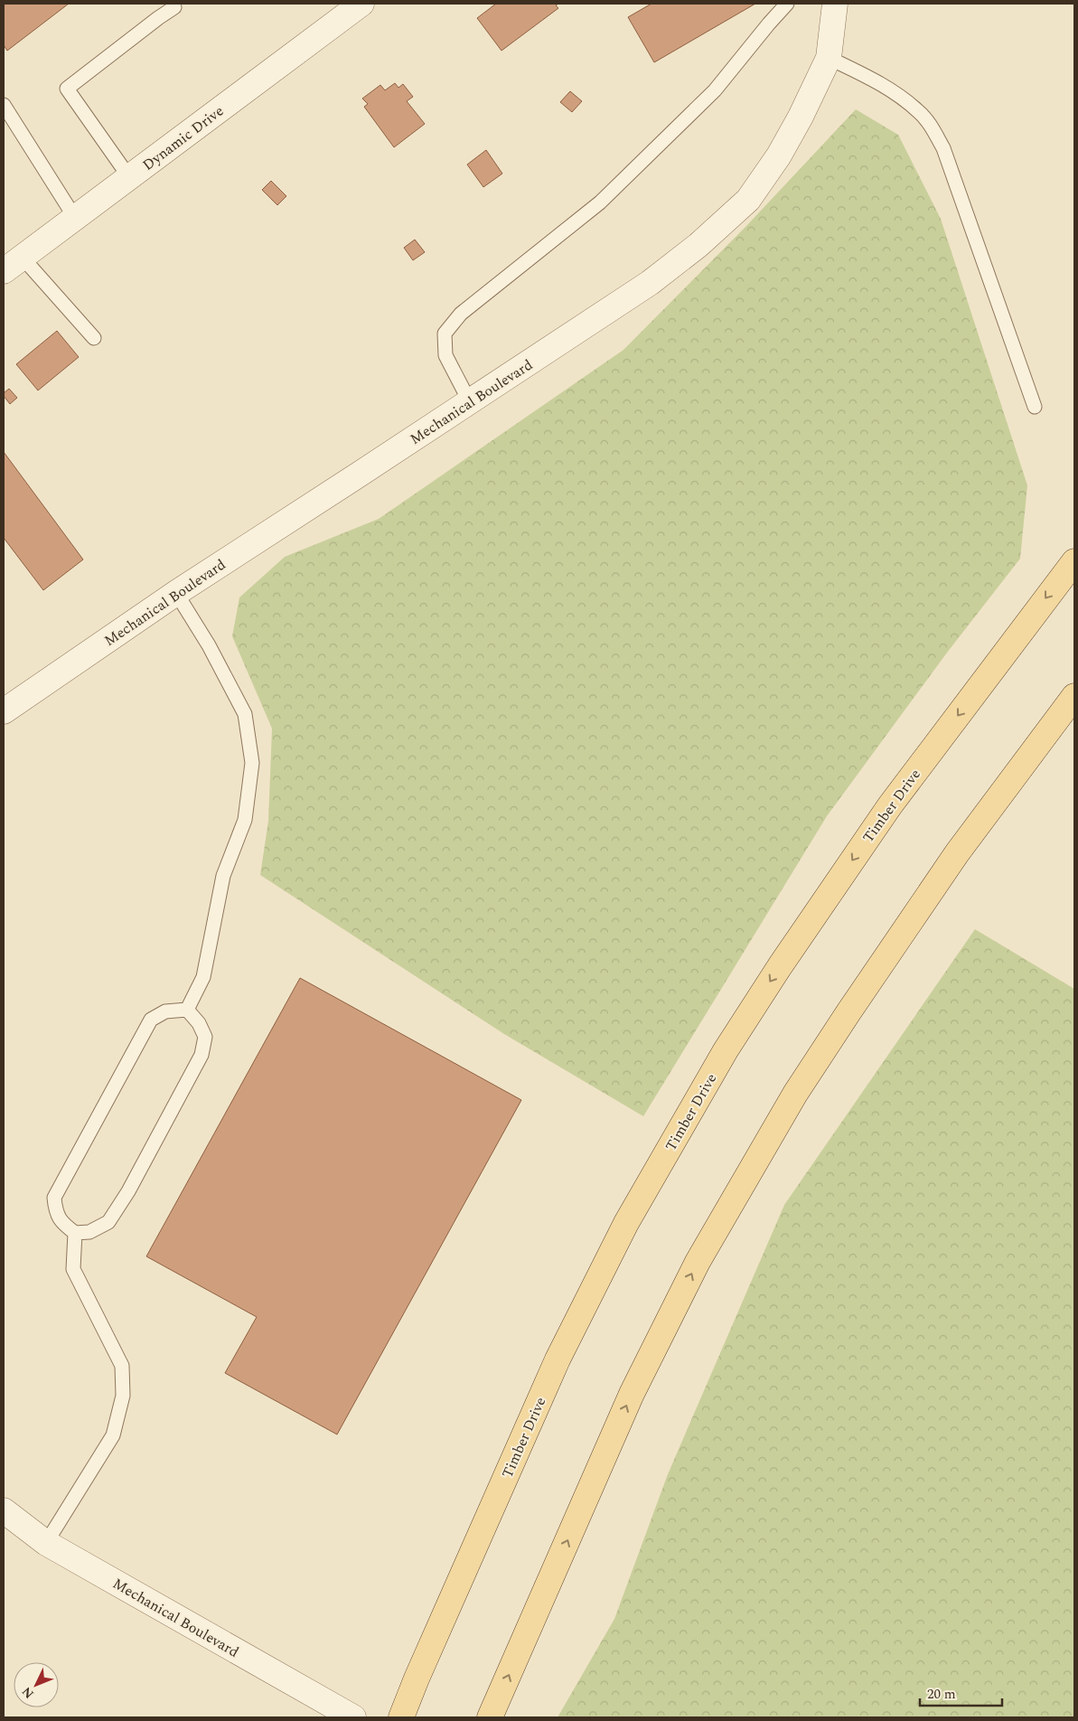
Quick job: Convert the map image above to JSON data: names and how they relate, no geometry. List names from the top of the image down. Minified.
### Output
{"streets":{"main road":["Timber Drive"],"street":["Dynamic Drive","Mechanical Boulevard"]},"scale_bar":"20 m","north":"bottom left"}
